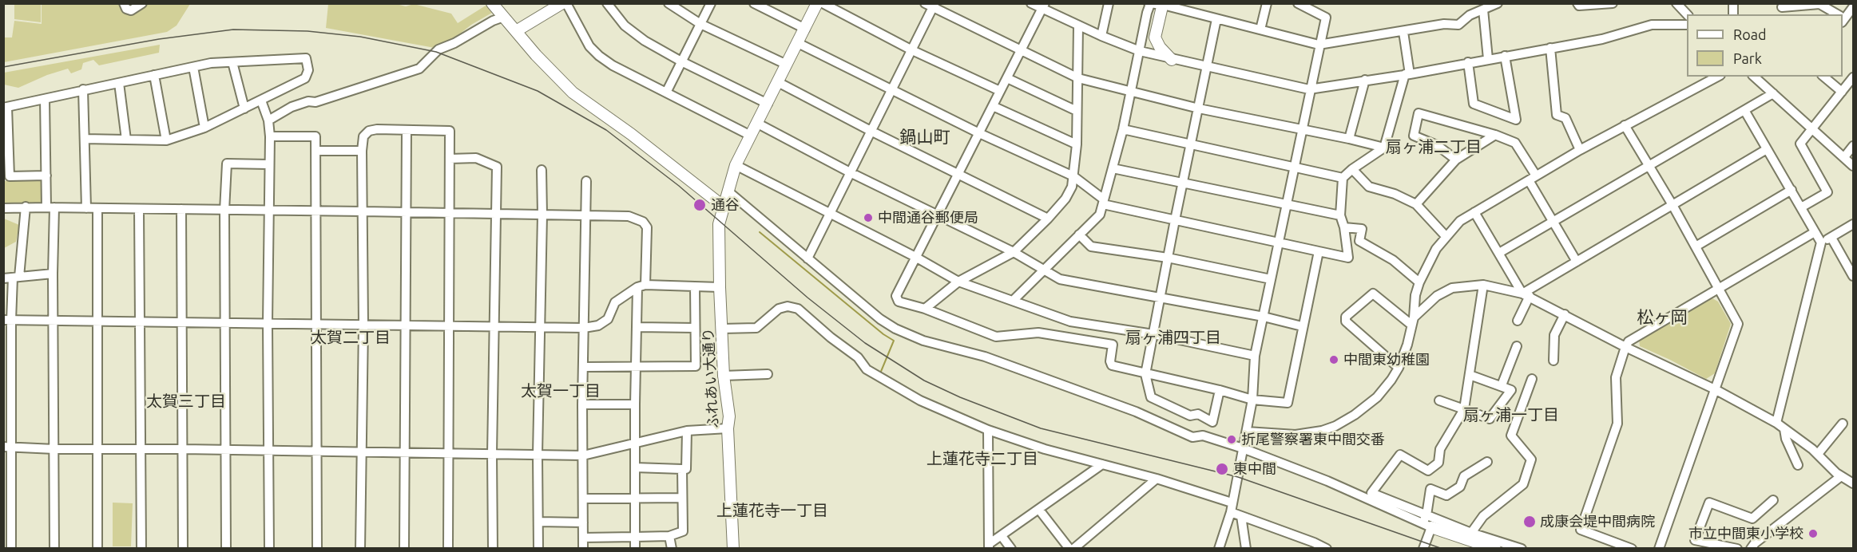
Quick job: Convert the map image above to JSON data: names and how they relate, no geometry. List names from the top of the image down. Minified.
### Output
{"streets":{"street":["ふれあい大通り"]},"districts":["鍋山町","扇ヶ浦二丁目","松ヶ岡","太賀二丁目","扇ヶ浦四丁目","太賀一丁目","太賀三丁目","扇ヶ浦一丁目","上蓮花寺二丁目","上蓮花寺一丁目"],"places":["通谷","中間通谷郵便局","中間東幼稚園","折尾警察署東中間交番","東中間","成康会堤中間病院","市立中間東小学校"],"legend":["Road","Park"]}
